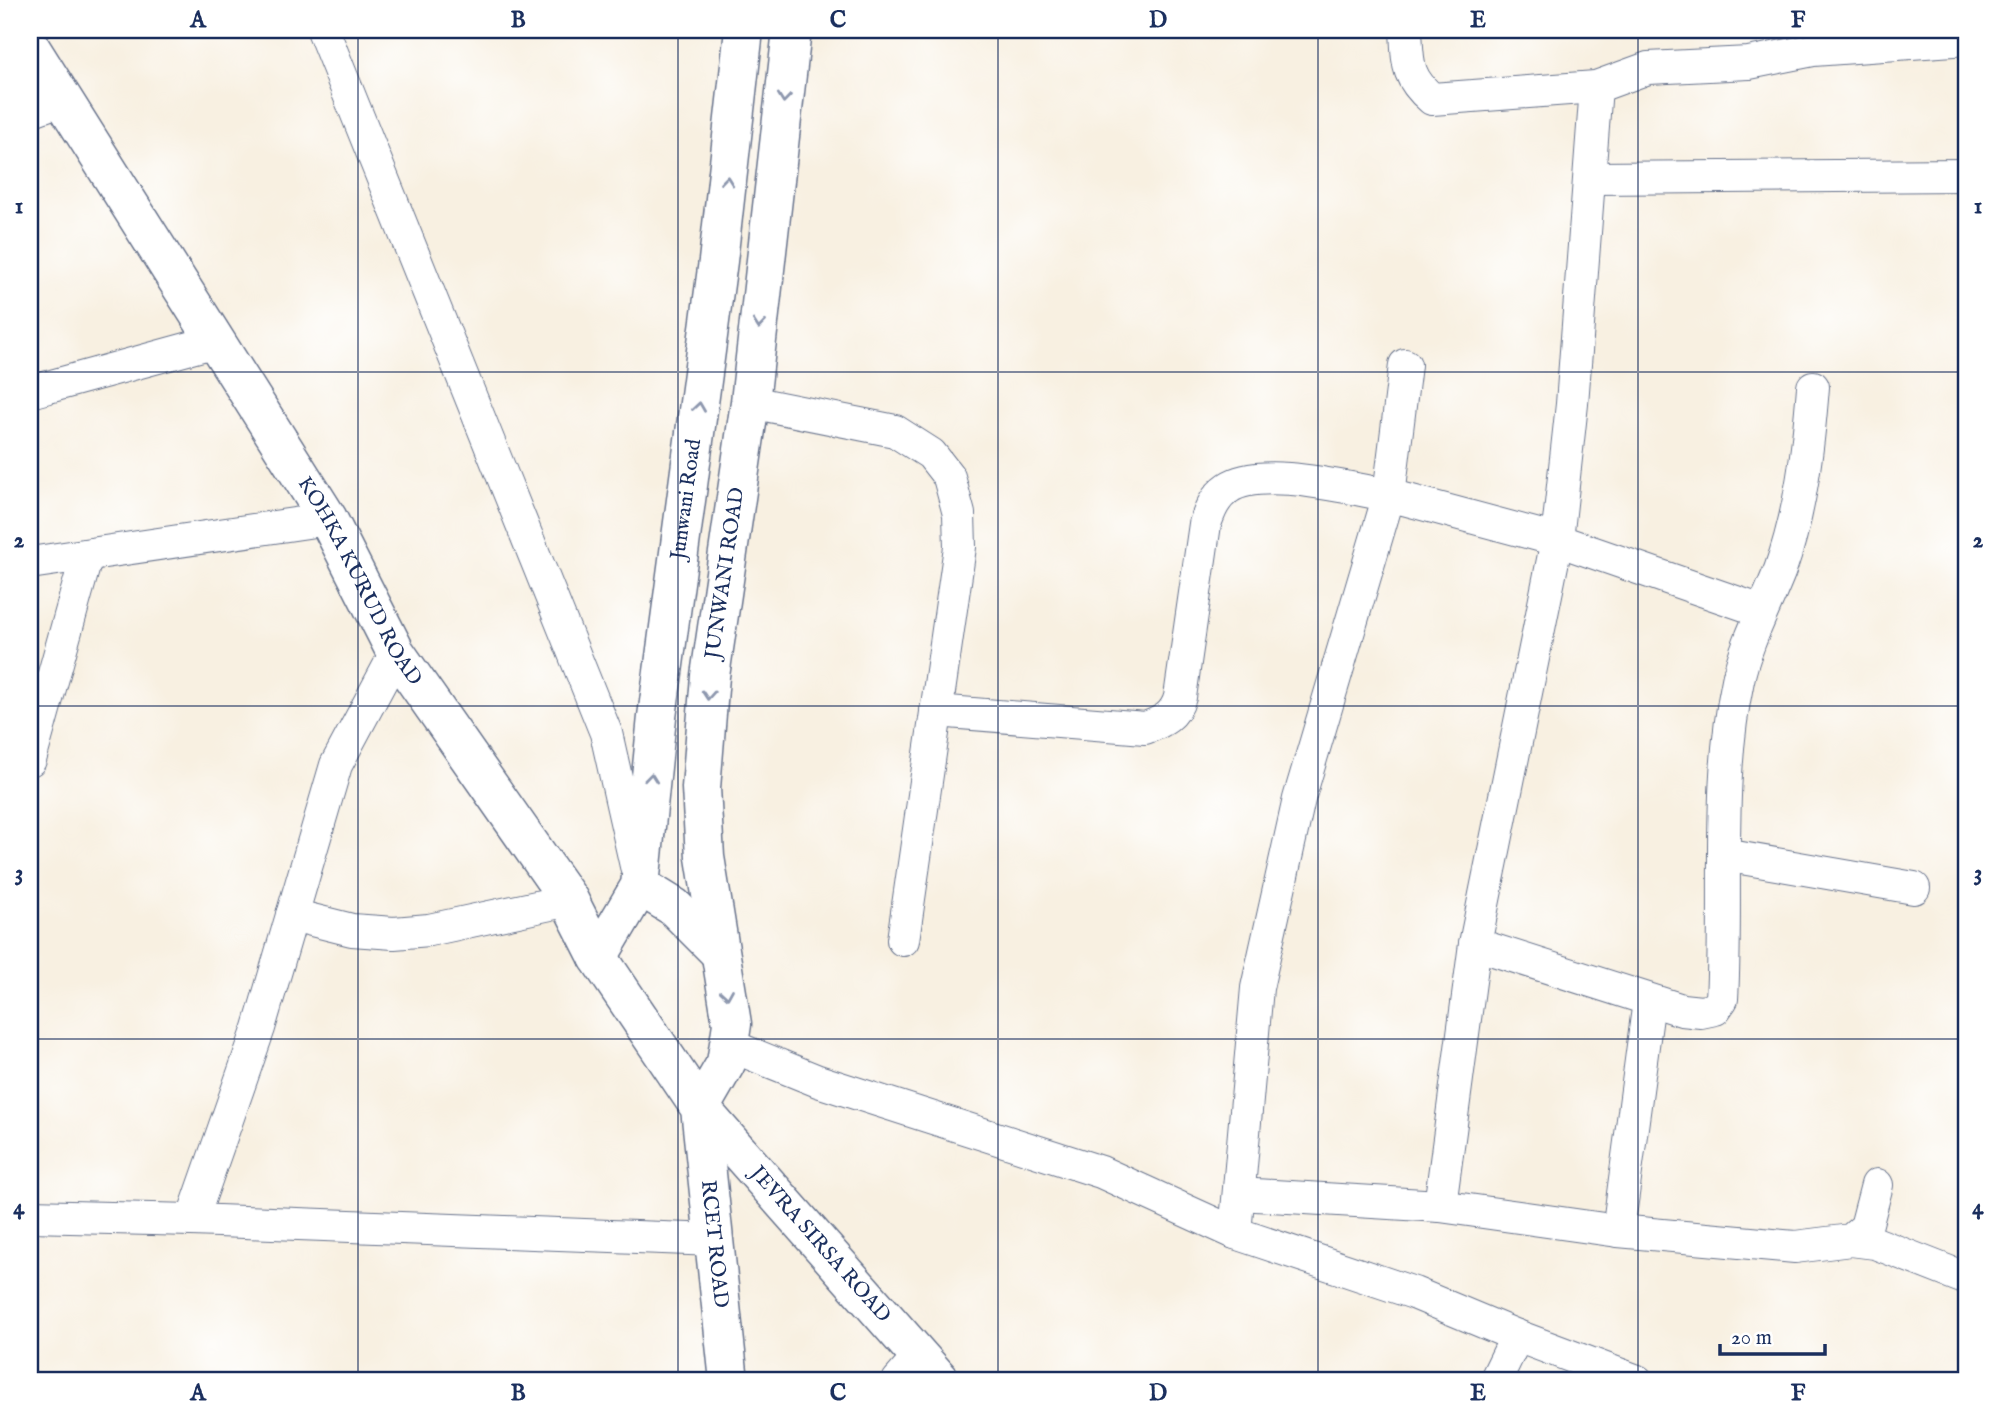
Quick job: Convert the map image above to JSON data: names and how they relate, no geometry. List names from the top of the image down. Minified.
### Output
{"streets":{"main road":["Junwani Road","JUNWANI ROAD","KOHKA KURUD ROAD","RCET ROAD","JEVRA SIRSA ROAD"]},"crossings":[["Junwani Road","KOHKA KURUD ROAD"],["JUNWANI ROAD","KOHKA KURUD ROAD"],["JUNWANI ROAD","RCET ROAD"],["JUNWANI ROAD","JEVRA SIRSA ROAD"],["KOHKA KURUD ROAD","RCET ROAD"],["KOHKA KURUD ROAD","JEVRA SIRSA ROAD"],["RCET ROAD","JEVRA SIRSA ROAD"]],"one_way":["Junwani Road","JUNWANI ROAD"],"scale_bar":"20 m","grid":{"columns":["A","B","C","D","E","F"],"rows":["1","2","3","4"]}}
